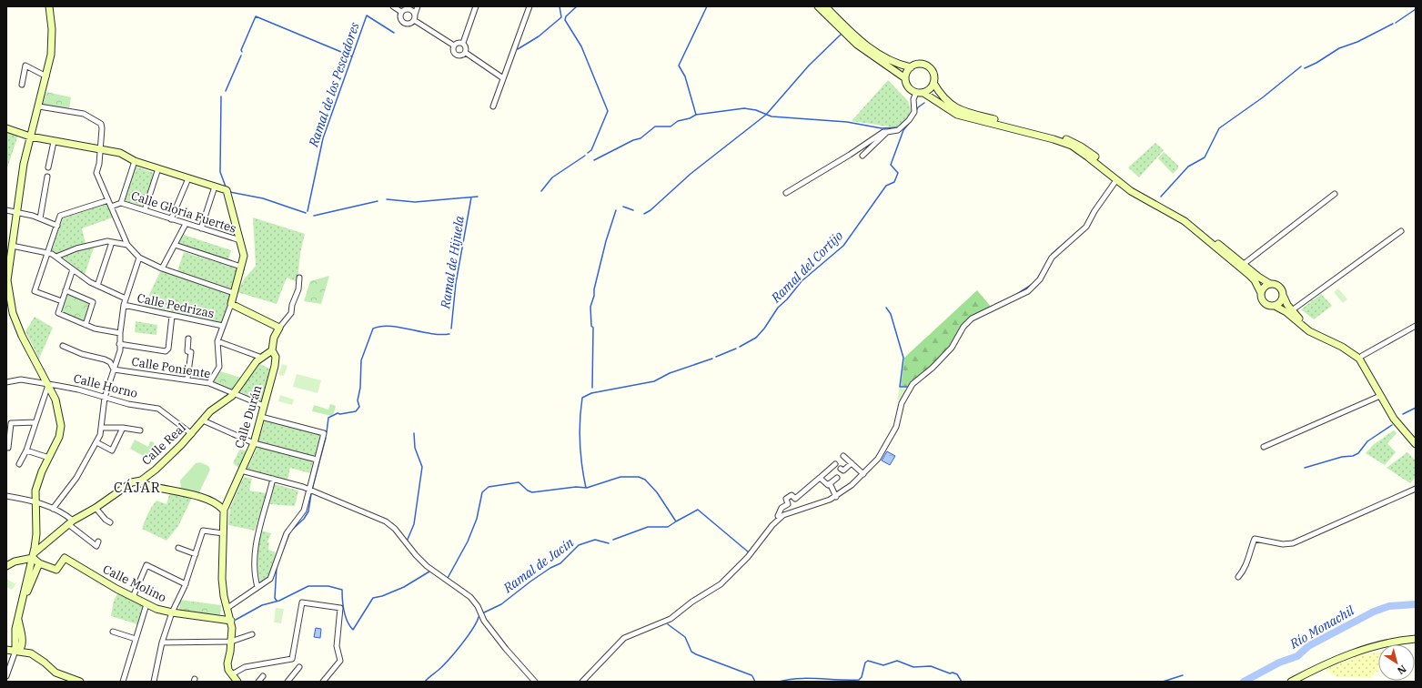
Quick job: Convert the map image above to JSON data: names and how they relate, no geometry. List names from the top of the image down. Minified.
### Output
{"streets":{"street":["Calle Gloria Fuertes","Calle Pedrizas","Calle Poniente","Calle Horno","Calle Durán","Calle Real","Calle Molino"]},"crossings":[["Calle Poniente","Calle Durán"],["Calle Poniente","Calle Real"],["Calle Horno","Calle Real"],["Calle Durán","Calle Real"]],"districts":["CÁJAR"],"water":["Ramal de los Pescadores","Ramal de Hijuela","Ramal del Cortijo","Ramal de Jacín","Río Monachil"],"north":"bottom right"}
